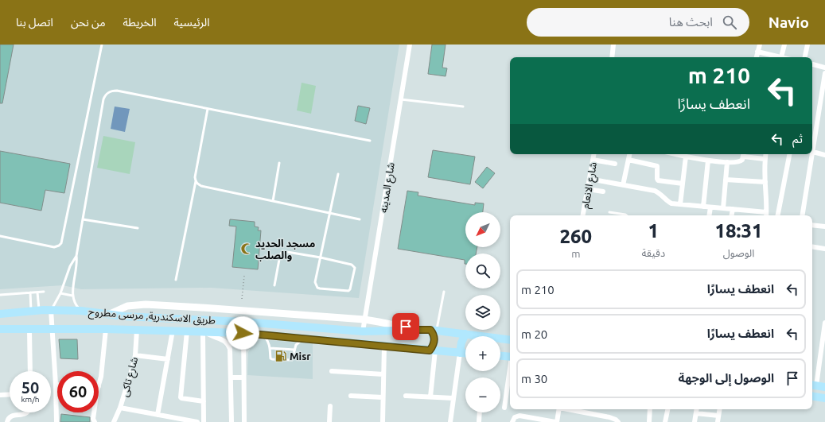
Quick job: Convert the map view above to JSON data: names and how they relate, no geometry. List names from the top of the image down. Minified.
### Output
{"streets":{"main road":["طريق الاسكندرية, مرسى مطروح"],"street":["شارع الانعام","شارع المدينه","شارع تاكى"]},"crossings":[["شارع المدينه","طريق الاسكندرية, مرسى مطروح"],["طريق الاسكندرية, مرسى مطروح","شارع تاكى"]],"places":{"mosque":["مسجد الحديد والصلب"],"fuel station":["Misr"]},"north":"bottom left","page":{"header":"Navio","search":"ابحث هنا","nav":["الرئيسية","الخريطة","من نحن","اتصل بنا"],"turn":["210 m","انعطف يسارًا"],"then":"ثم","map_buttons":["+","−"],"eta":["18:31","الوصول","1","دقيقة","260","m"],"list":[{"name":"انعطف يسارًا","value":"210 m"},{"name":"انعطف يسارًا","value":"20 m"},{"name":"الوصول إلى الوجهة","value":"30 m"}],"speed":"50 km/h","limit":"60"}}
